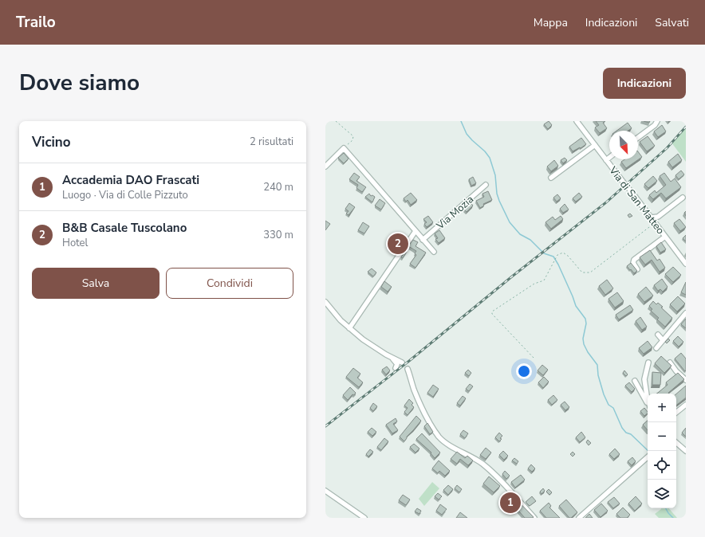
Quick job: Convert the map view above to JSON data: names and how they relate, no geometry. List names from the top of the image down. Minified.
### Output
{"streets":{"street":["Via di San Matteo","Via Mozia"]},"north":"bottom right","page":{"header":"Trailo","nav":["Mappa","Indicazioni","Salvati"],"title":"Dove siamo","buttons":["Indicazioni",["Salva","Condividi"]],"heading":["Vicino","2 risultati"],"list":[{"mark":"1","name":"Accademia DAO Frascati","note":"Luogo · Via di Colle Pizzuto","value":"240 m"},{"mark":"2","name":"B&B Casale Tuscolano","note":"Hotel","value":"330 m"}],"pins":["2","1"],"map_buttons":["+","−"]}}
